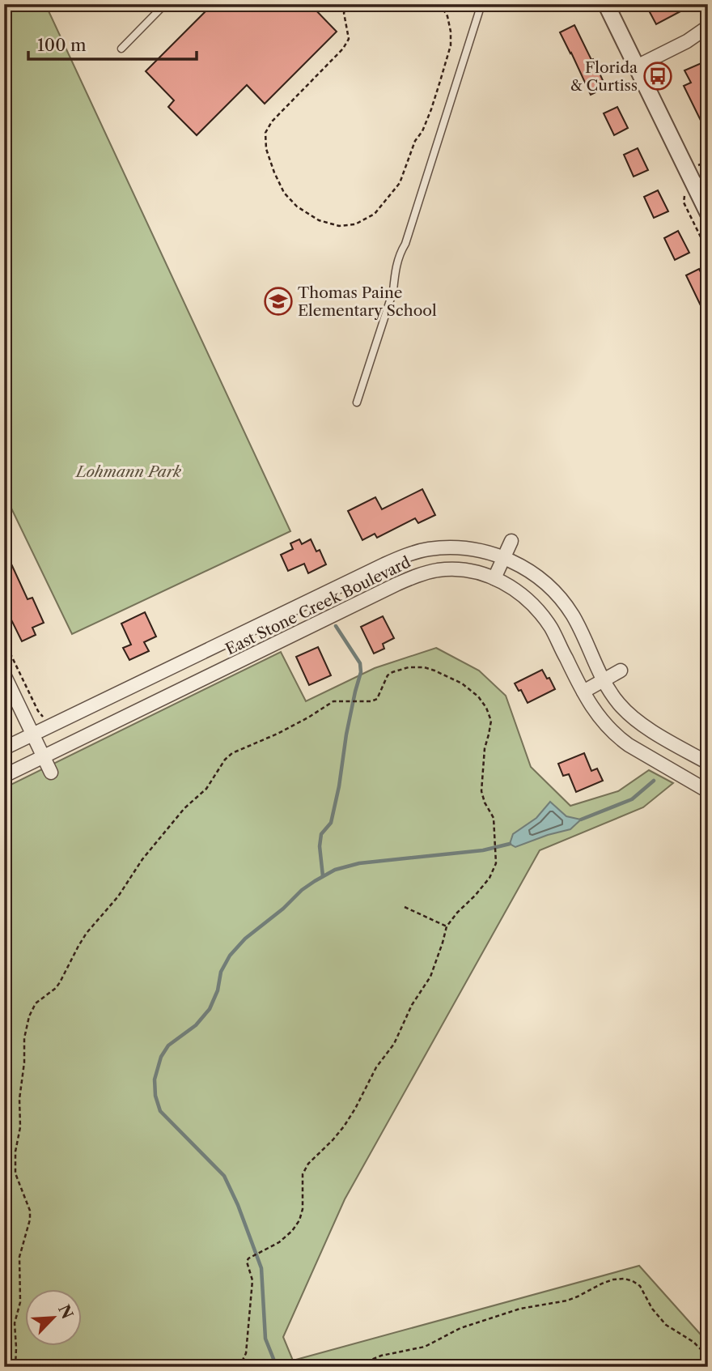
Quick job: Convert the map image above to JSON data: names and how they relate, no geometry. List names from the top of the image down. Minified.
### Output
{"streets":{"street":["East Stone Creek Boulevard"]},"parks":["Lohmann Park"],"places":{"bus stop":["Florida & Curtiss"],"school or university":["Thomas Paine Elementary School"]},"scale_bar":"100 m","north":"top right"}
